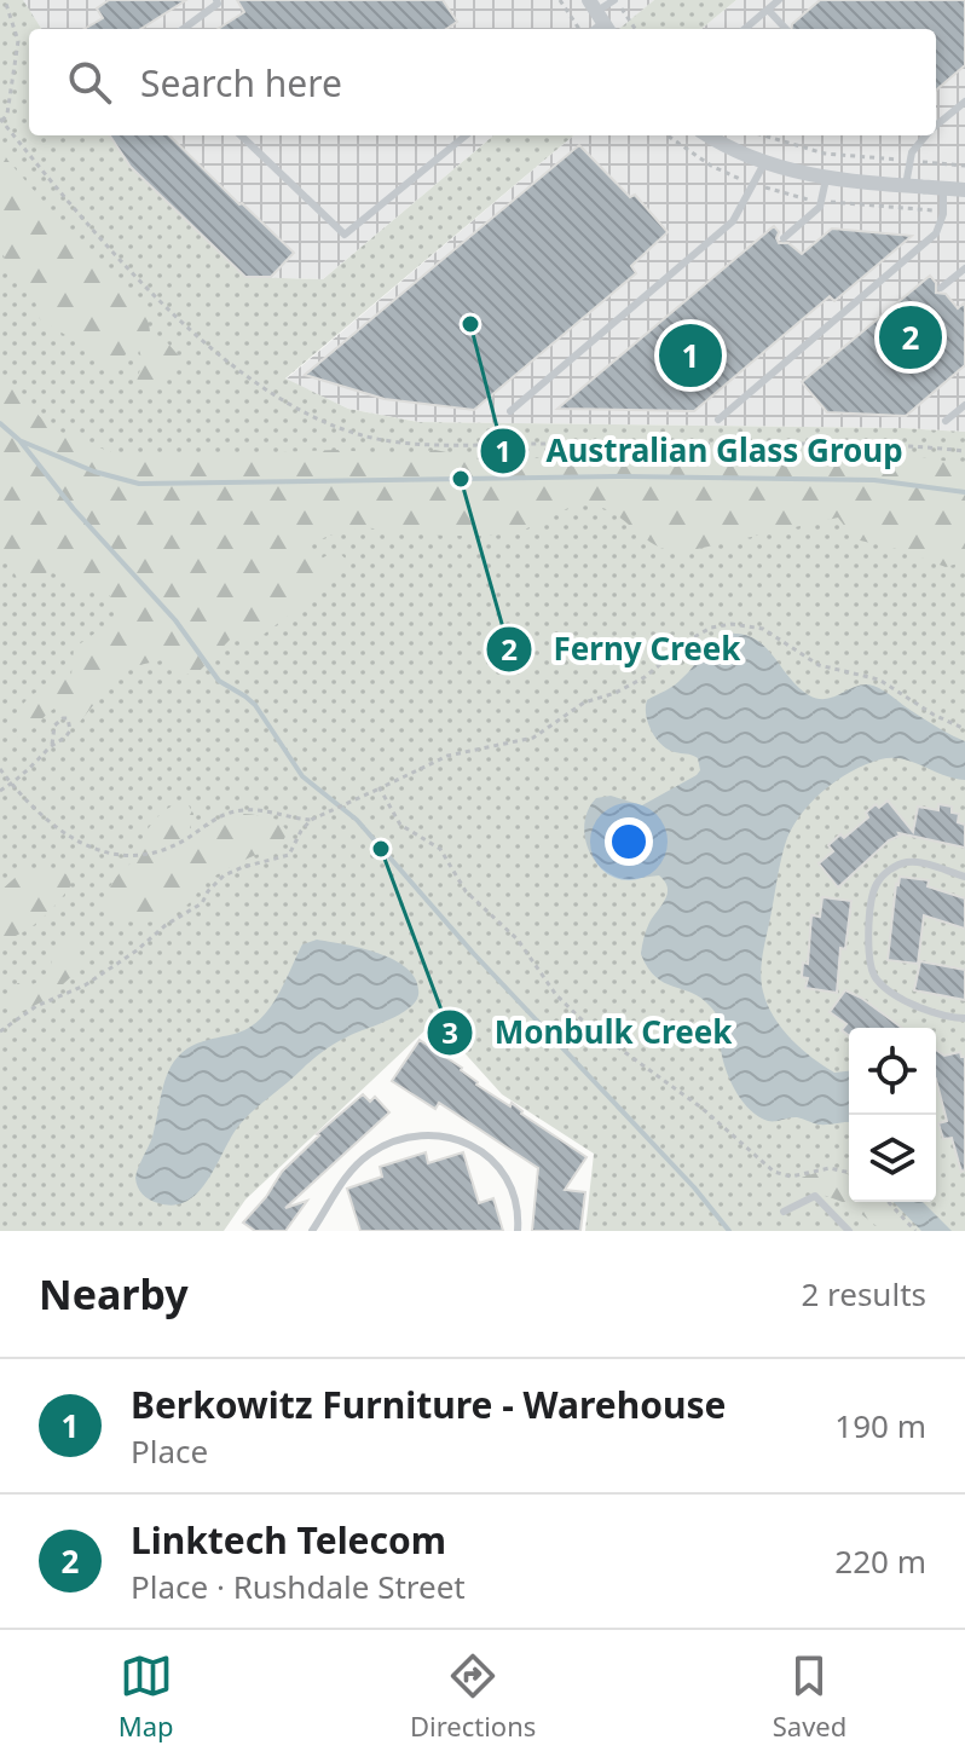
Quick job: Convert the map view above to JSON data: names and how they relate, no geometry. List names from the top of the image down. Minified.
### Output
{"places":["Australian Glass Group","Ferny Creek","Monbulk Creek"],"page":{"search":"Search here","pins":["2","1"],"heading":["Nearby","2 results"],"list":[{"mark":"1","name":"Berkowitz Furniture - Warehouse","note":"Place","value":"190 m"},{"mark":"2","name":"Linktech Telecom","note":"Place · Rushdale Street","value":"220 m"}],"nav":["Map","Directions","Saved"]}}
